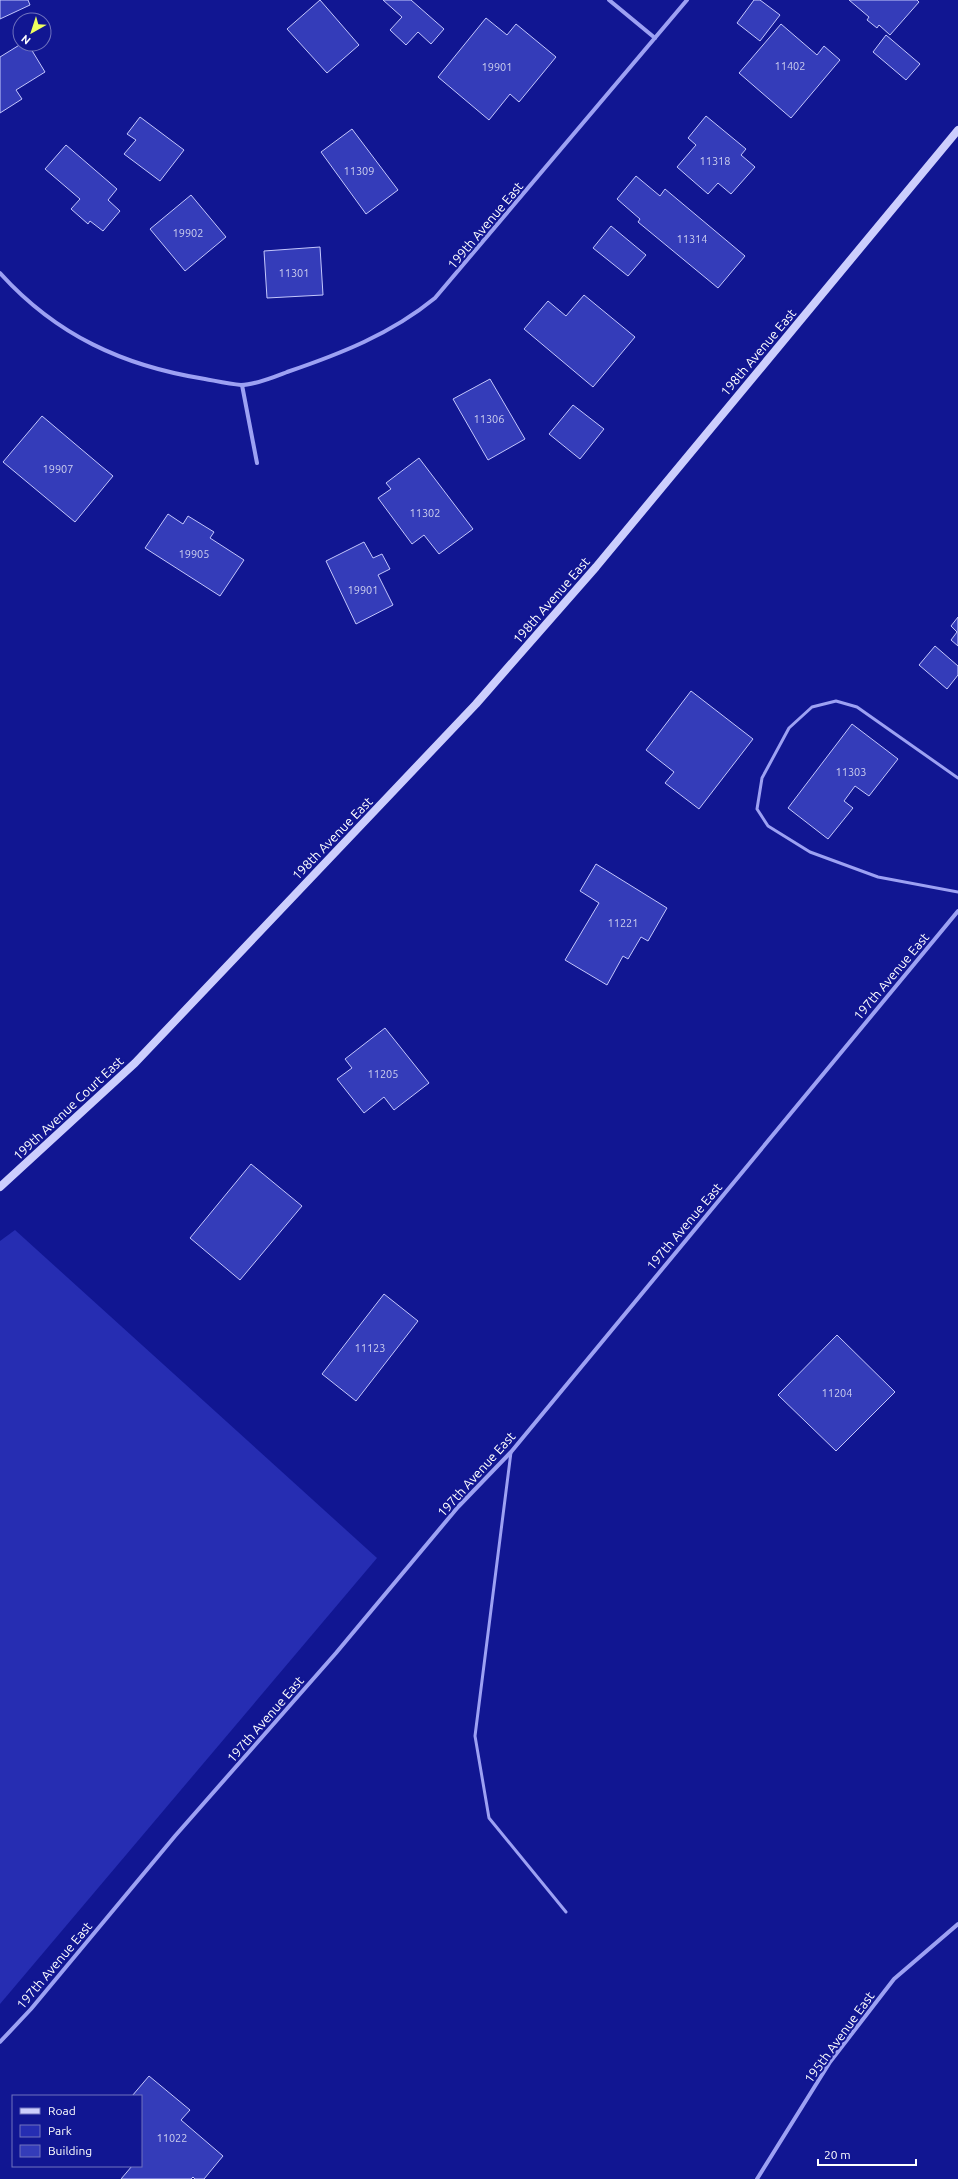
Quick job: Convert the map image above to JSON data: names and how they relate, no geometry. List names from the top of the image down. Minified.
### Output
{"streets":{"main road":["198th Avenue East","199th Avenue Court East"],"street":["199th Avenue East","197th Avenue East","195th Avenue East"]},"crossings":[["198th Avenue East","199th Avenue Court East"]],"house_numbers":["11402","19901","11318","11309","19902","11314","11301","11306","19907","11302","19905","19901","11303","11221","11205","11123","11204","11022"],"legend":["Road","Park","Building"],"scale_bar":"20 m","north":"bottom left"}
